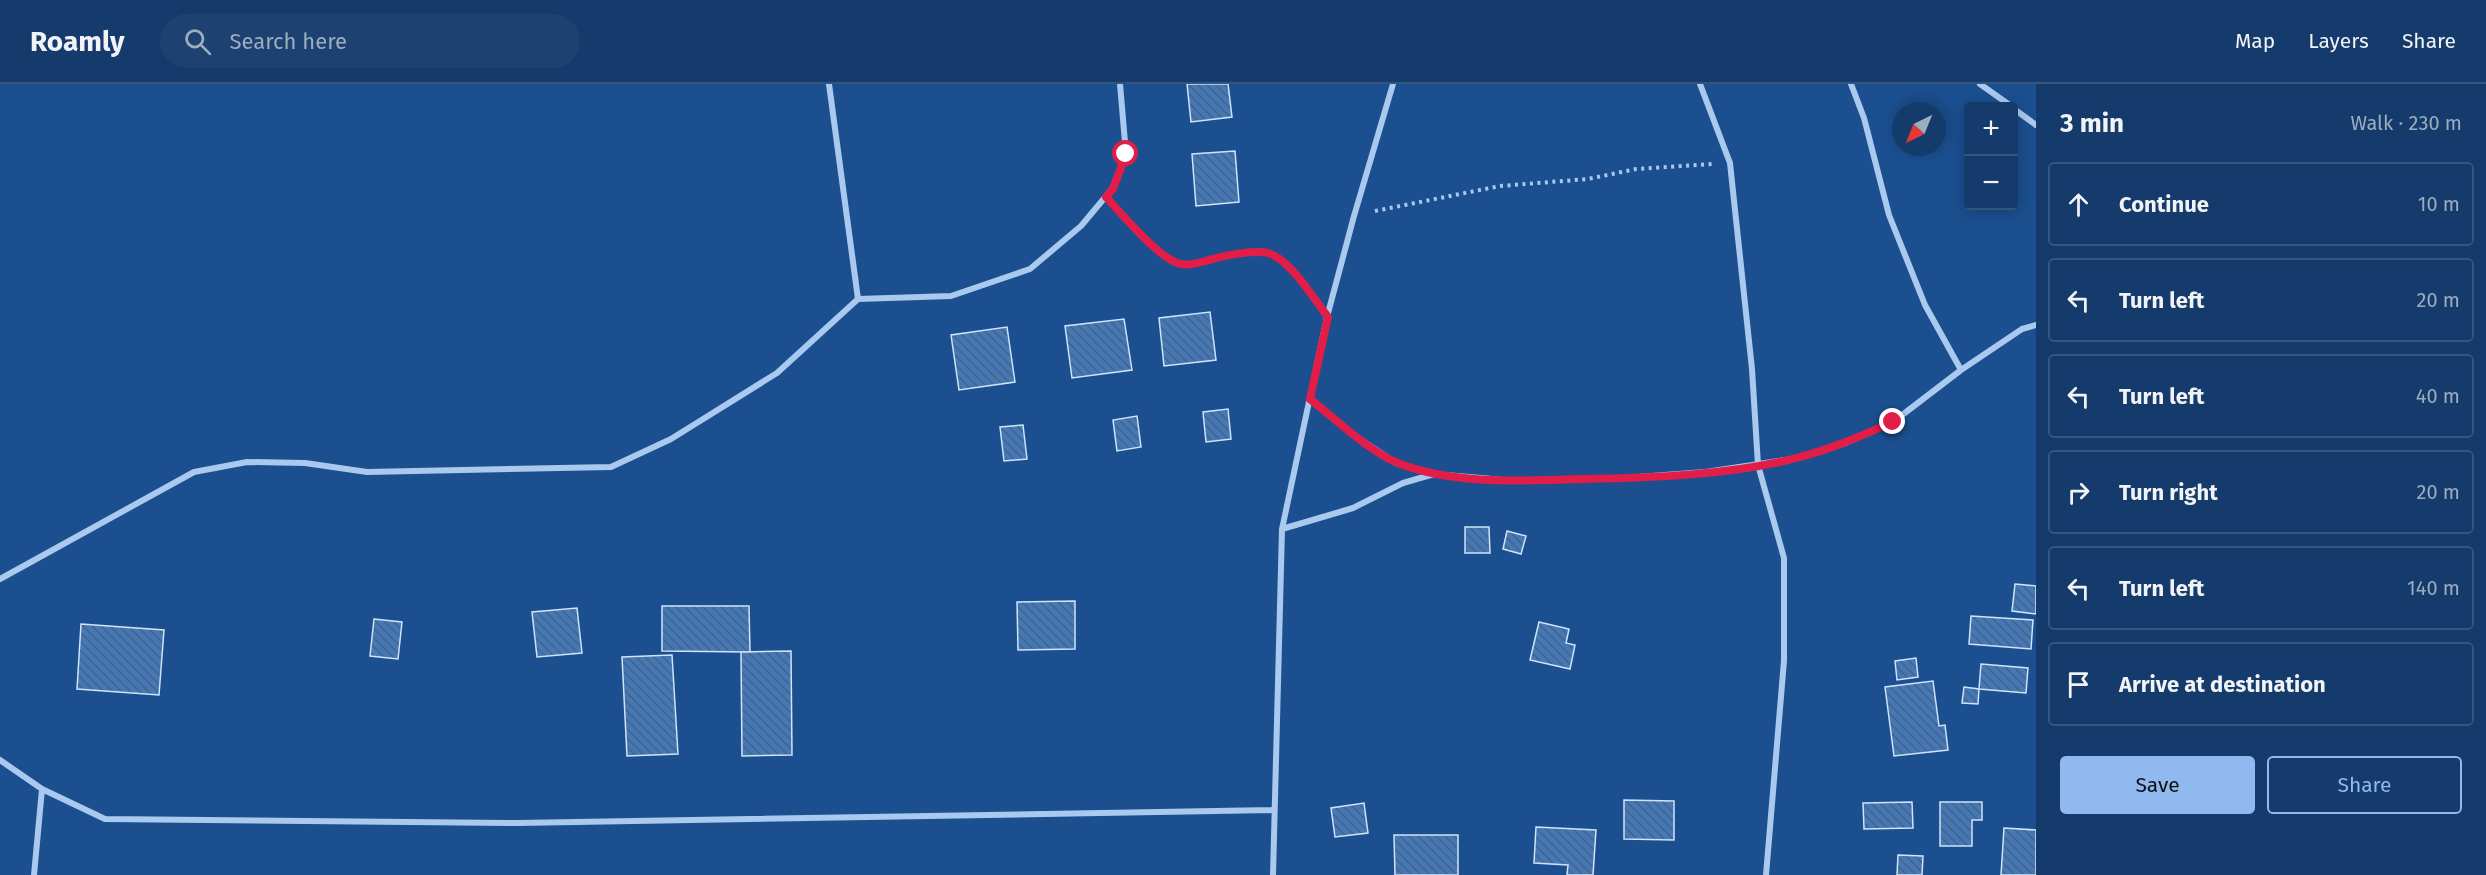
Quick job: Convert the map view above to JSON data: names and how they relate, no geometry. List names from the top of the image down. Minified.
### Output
{"north":"bottom left","page":{"header":"Roamly","search":"Search here","nav":["Map","Layers","Share"],"heading":["3 min","Walk · 230 m"],"map_buttons":["+","−"],"list":[["Continue","10 m"],["Turn left","20 m"],["Turn left","40 m"],["Turn right","20 m"],["Turn left","140 m"],"Arrive at destination"],"buttons":["Save","Share"]}}
